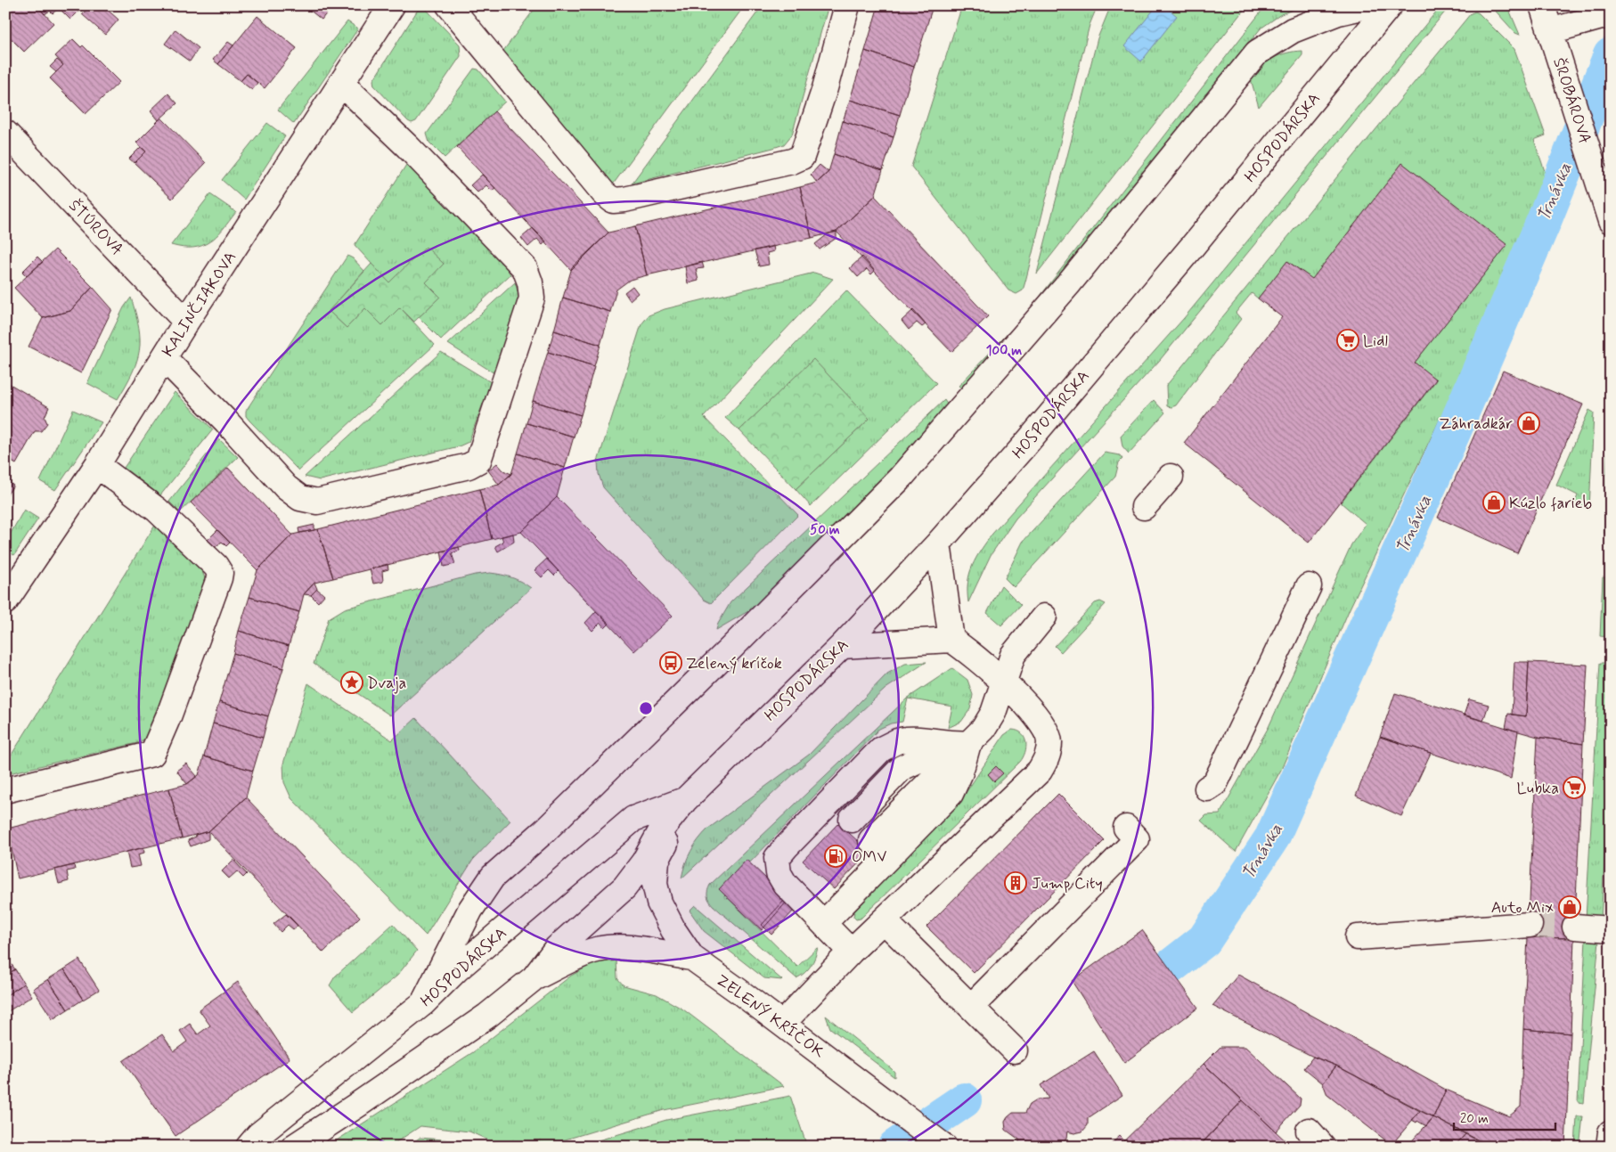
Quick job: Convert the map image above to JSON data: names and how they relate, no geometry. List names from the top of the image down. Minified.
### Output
{"streets":{"street":["ŠROBÁROVA","HOSPODÁRSKA","ŠTÚROVA","KALINČIAKOVA","ZELENÝ KRÍČOK"]},"crossings":[["HOSPODÁRSKA","ZELENÝ KRÍČOK"],["ŠTÚROVA","KALINČIAKOVA"]],"water":["Trnávka"],"places":{"supermarket":["Lidl","Ľubka"],"shop":["Záhradkár","Kúzlo farieb","Auto Mix"],"bus stop":["Zelený kríčok"],"place":["Dvaja"],"fuel station":["OMV"],"building":["Jump City"]},"scale_bar":"20 m","rings":["100 m","50 m"]}
